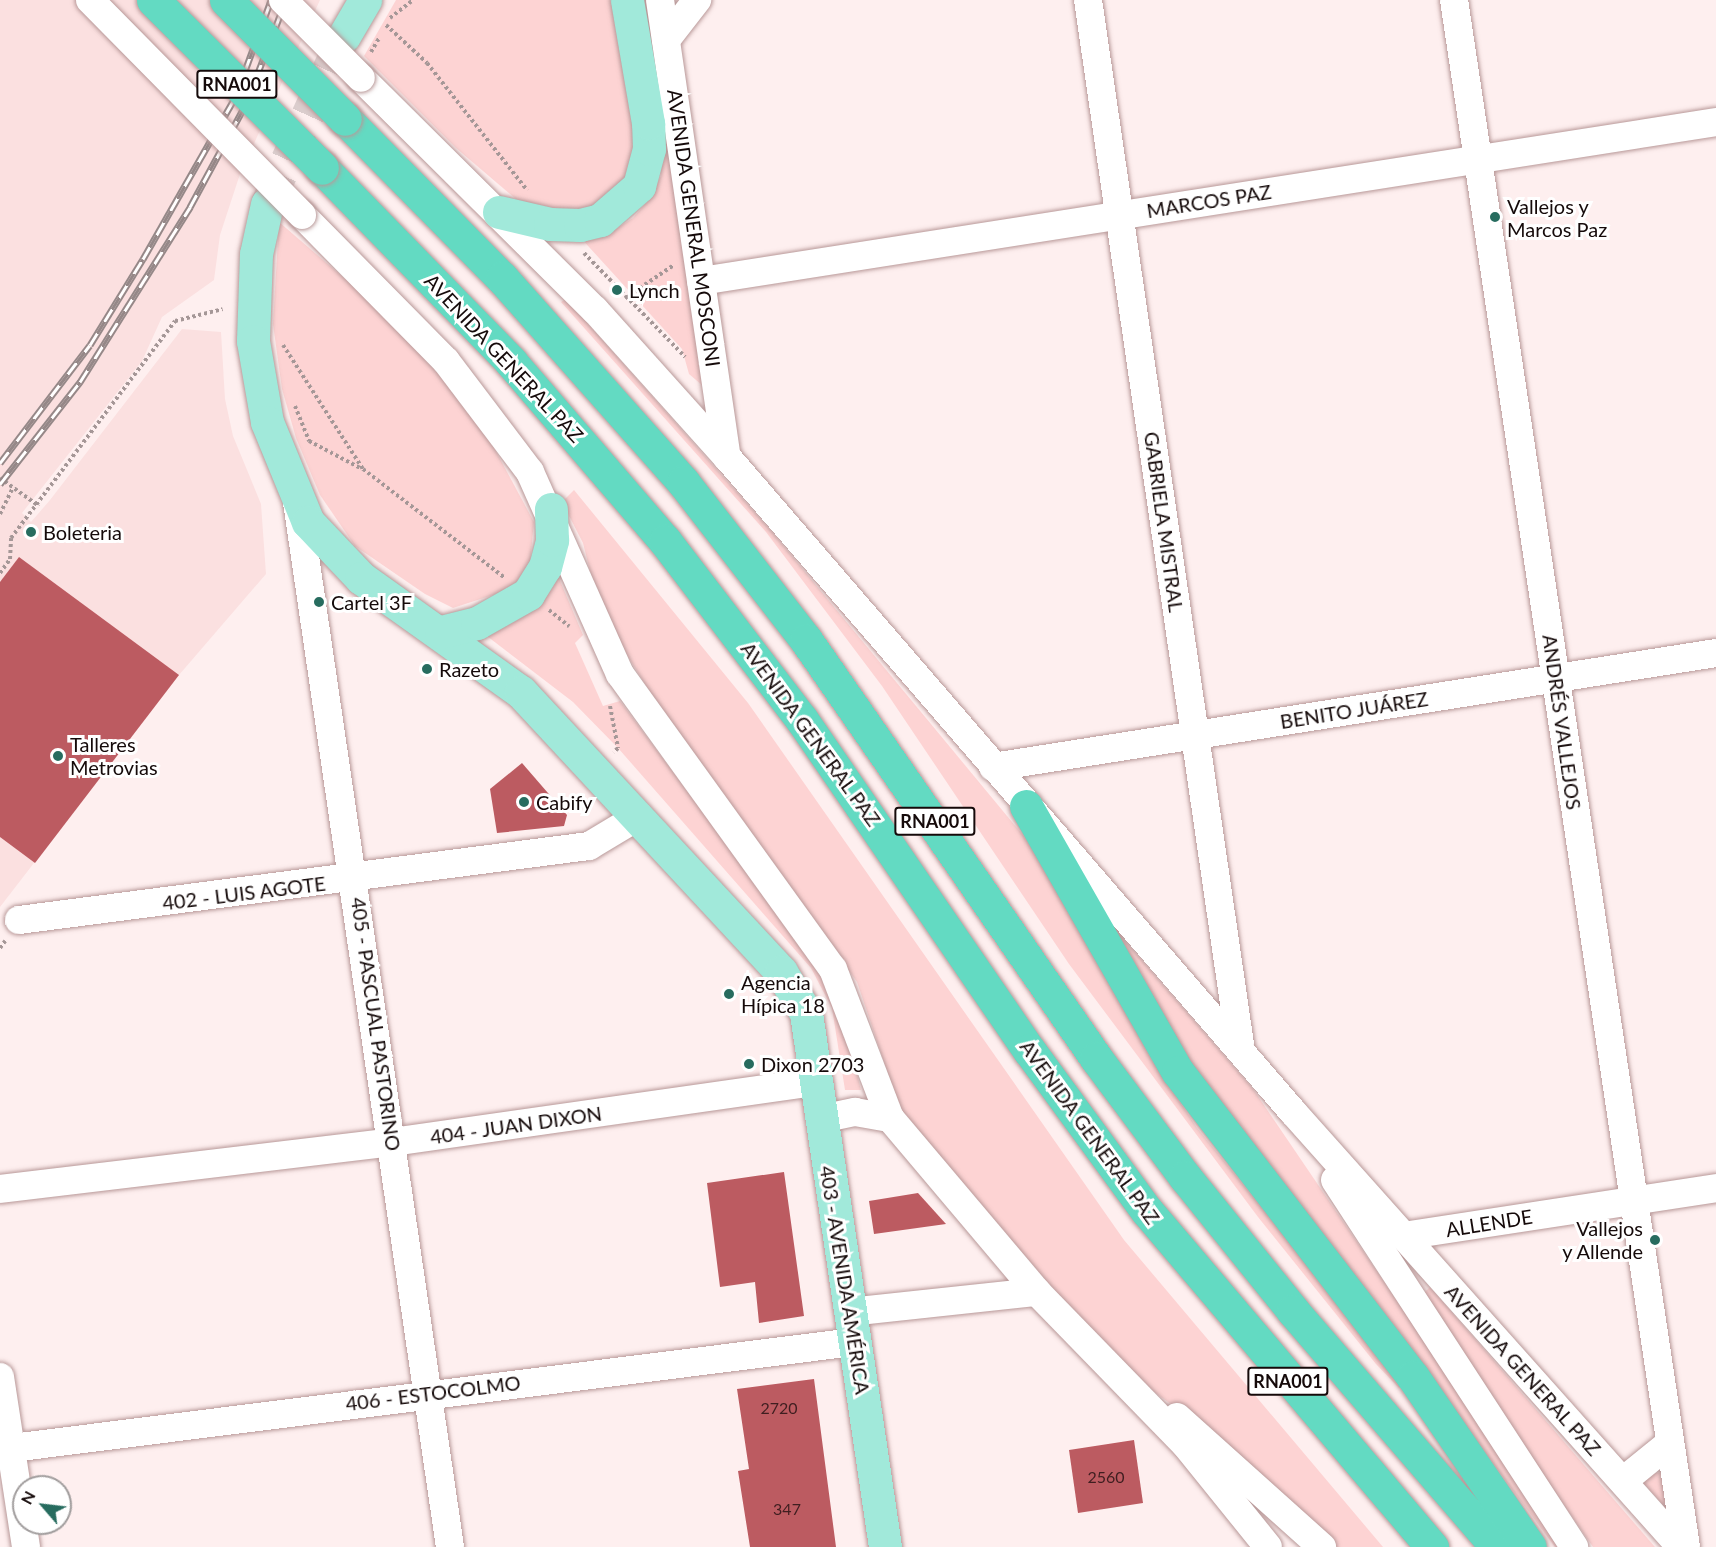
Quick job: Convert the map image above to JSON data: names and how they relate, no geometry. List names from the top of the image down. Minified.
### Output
{"streets":{"highway":["RNA001","AVENIDA GENERAL PAZ"],"main road":["403 - AVENIDA AMÉRICA"],"street":["MARCOS PAZ","AVENIDA GENERAL MOSCONI","GABRIELA MISTRAL","BENITO JUÁREZ","ANDRÉS VALLEJOS","402 - LUIS AGOTE","405 - PASCUAL PASTORINO","404 - JUAN DIXON","ALLENDE","406 - ESTOCOLMO"]},"crossings":[["MARCOS PAZ","AVENIDA GENERAL MOSCONI"],["MARCOS PAZ","GABRIELA MISTRAL"],["MARCOS PAZ","ANDRÉS VALLEJOS"],["AVENIDA GENERAL MOSCONI","AVENIDA GENERAL PAZ"],["AVENIDA GENERAL PAZ","GABRIELA MISTRAL"],["AVENIDA GENERAL PAZ","BENITO JUÁREZ"],["AVENIDA GENERAL PAZ","ANDRÉS VALLEJOS"],["AVENIDA GENERAL PAZ","ALLENDE"],["GABRIELA MISTRAL","BENITO JUÁREZ"],["BENITO JUÁREZ","ANDRÉS VALLEJOS"],["ANDRÉS VALLEJOS","ALLENDE"],["402 - LUIS AGOTE","405 - PASCUAL PASTORINO"],["402 - LUIS AGOTE","403 - AVENIDA AMÉRICA"],["405 - PASCUAL PASTORINO","404 - JUAN DIXON"],["405 - PASCUAL PASTORINO","406 - ESTOCOLMO"],["404 - JUAN DIXON","403 - AVENIDA AMÉRICA"],["403 - AVENIDA AMÉRICA","406 - ESTOCOLMO"]],"places":["Vallejos y Marcos Paz","Lynch","Boleteria","Cartel 3F","Razeto","Talleres Metrovias","Cabify","Agencia Hípica 18","Dixon 2703","Vallejos y Allende"],"house_numbers":["2720","2560","347"],"north":"top left"}
